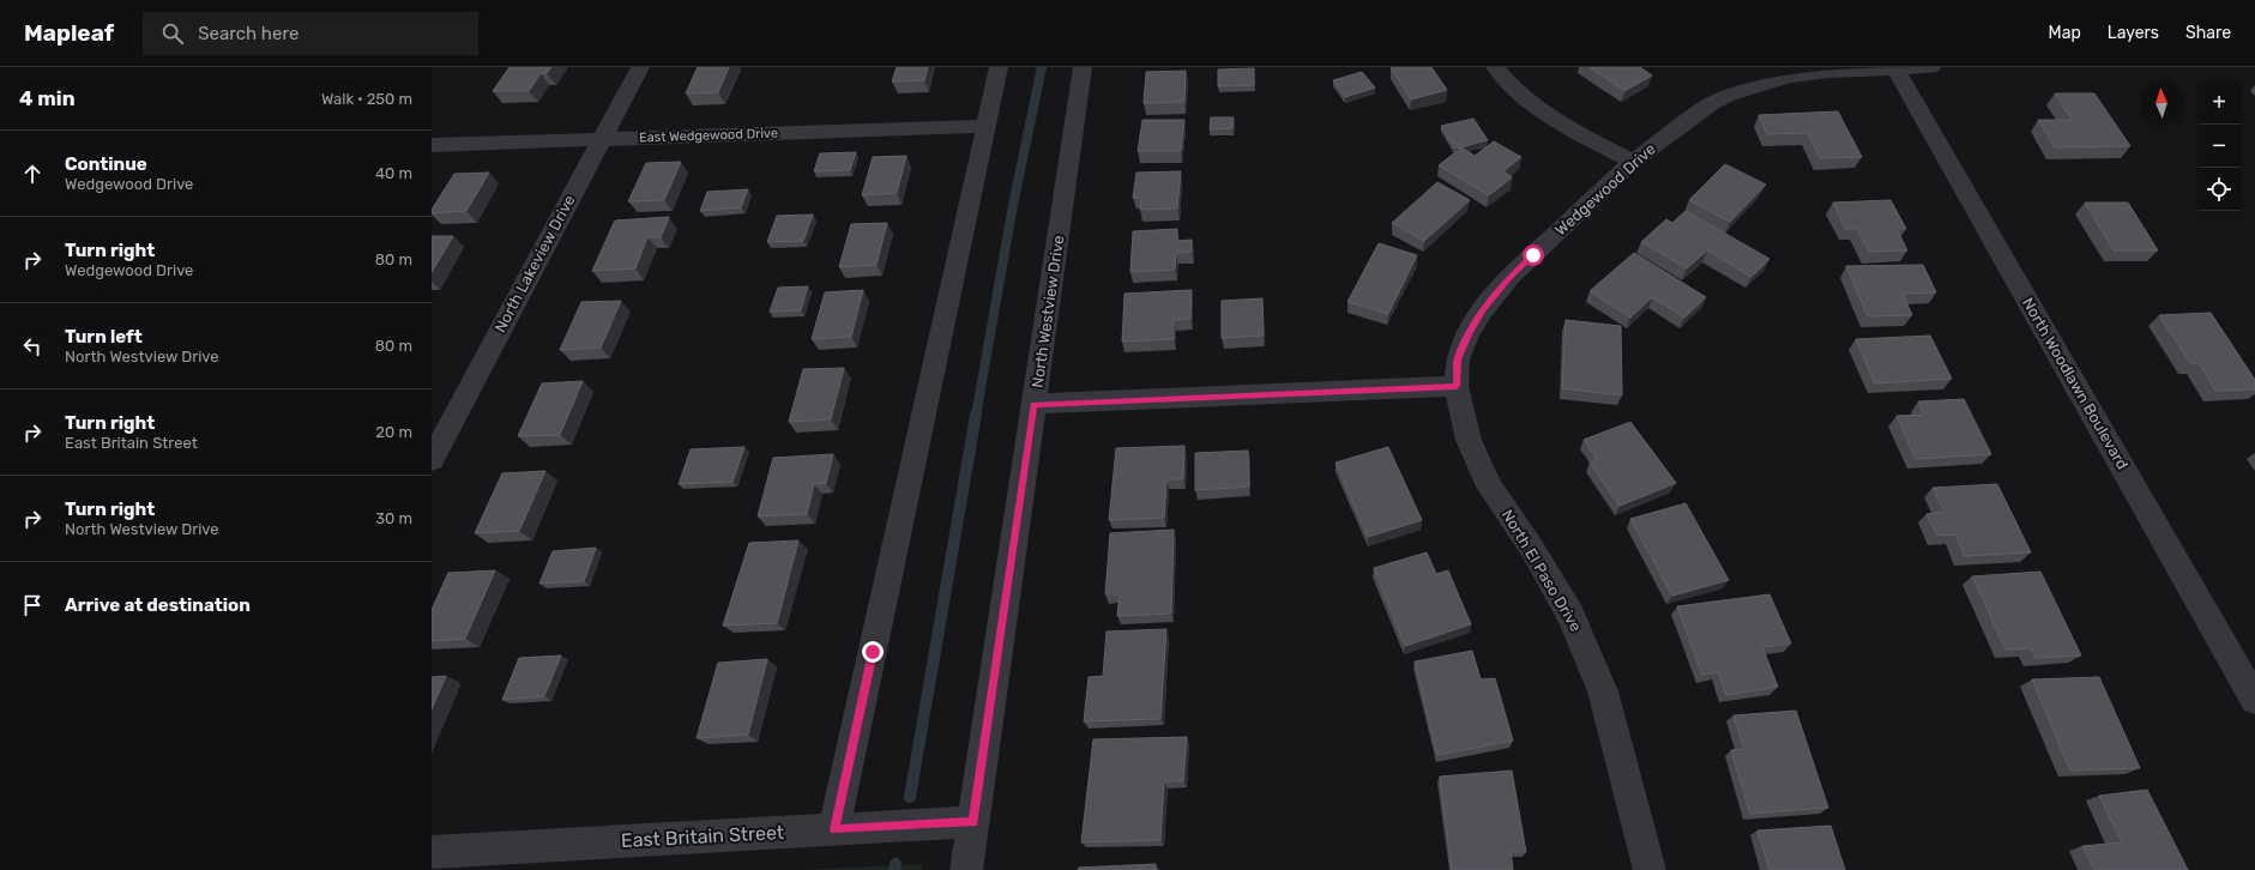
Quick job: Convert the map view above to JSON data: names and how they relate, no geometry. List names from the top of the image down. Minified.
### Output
{"streets":{"street":["East Wedgewood Drive","Wedgewood Drive","North Lakeview Drive","North Westview Drive","North Woodlawn Boulevard","North El Paso Drive","East Britain Street"]},"crossings":[["East Wedgewood Drive","North Lakeview Drive"],["Wedgewood Drive","North Woodlawn Boulevard"],["Wedgewood Drive","North El Paso Drive"],["North Westview Drive","East Britain Street"]],"north":"top","page":{"header":"Mapleaf","search":"Search here","nav":["Map","Layers","Share"],"heading":["4 min","Walk · 250 m"],"map_buttons":["+","−"],"list":[["Continue","Wedgewood Drive","40 m"],["Turn right","Wedgewood Drive","80 m"],["Turn left","North Westview Drive","80 m"],["Turn right","East Britain Street","20 m"],["Turn right","North Westview Drive","30 m"],"Arrive at destination"]}}
